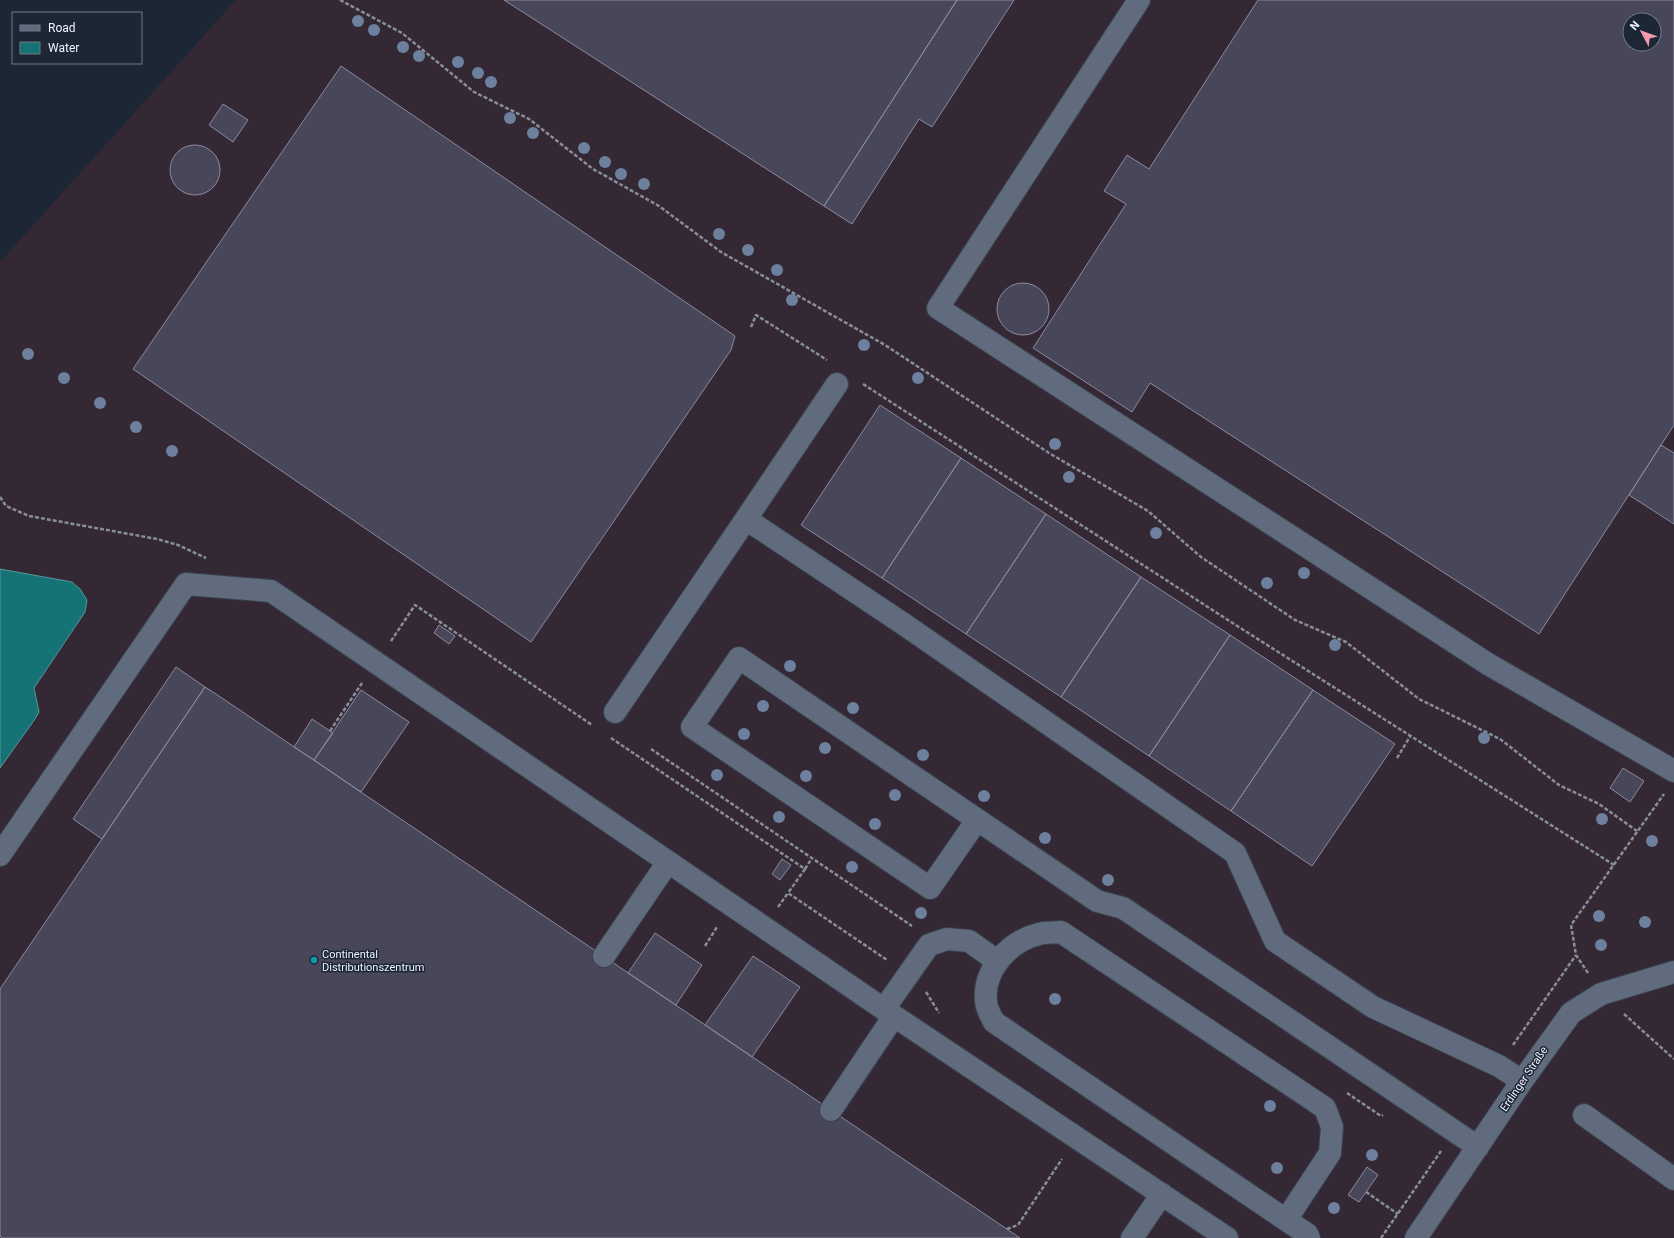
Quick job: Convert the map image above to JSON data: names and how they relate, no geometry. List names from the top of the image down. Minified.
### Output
{"streets":{"street":["Erdinger Straße"]},"places":["Continental Distributionszentrum"],"legend":["Road","Water"],"north":"top left"}
